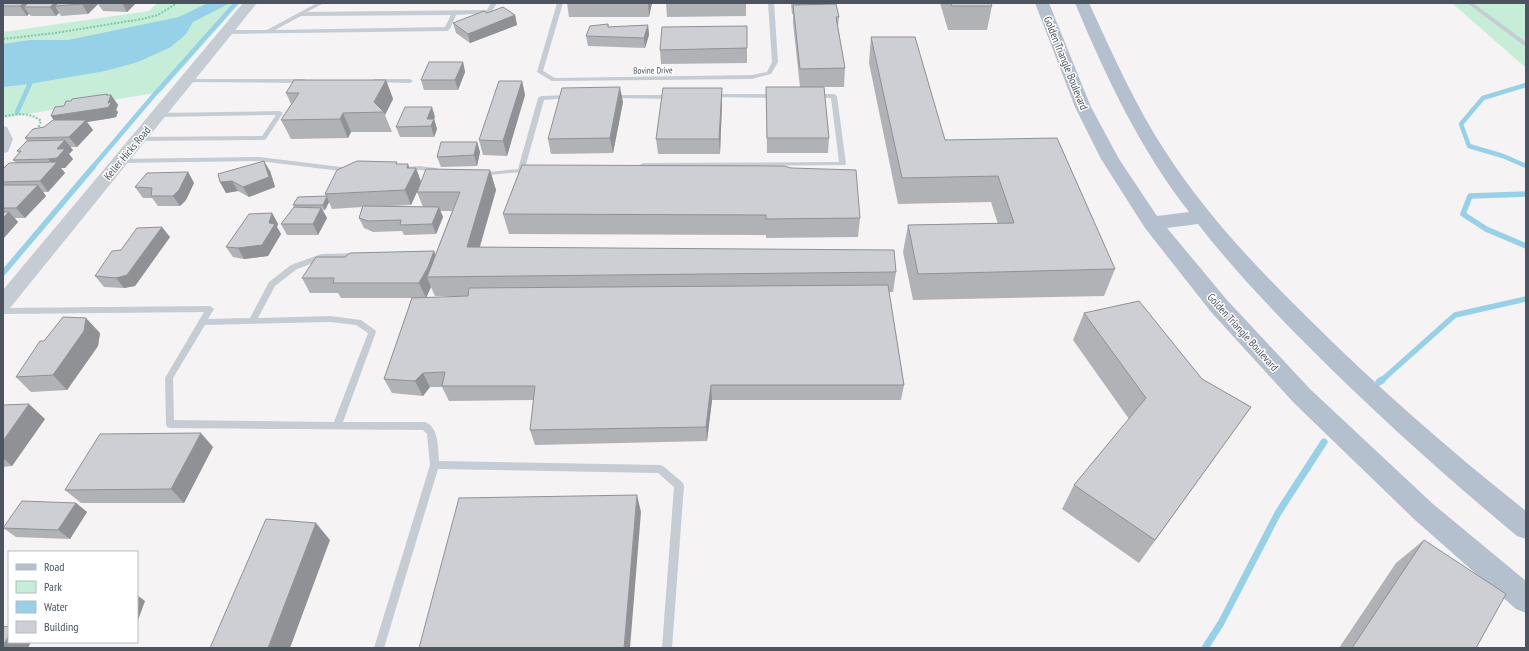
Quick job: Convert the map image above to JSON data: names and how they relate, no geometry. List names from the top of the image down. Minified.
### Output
{"streets":{"main road":["Golden Triangle Boulevard"],"street":["Keller Hicks Road"],"lane":["Bovine Drive"]},"legend":["Road","Park","Water","Building"]}
